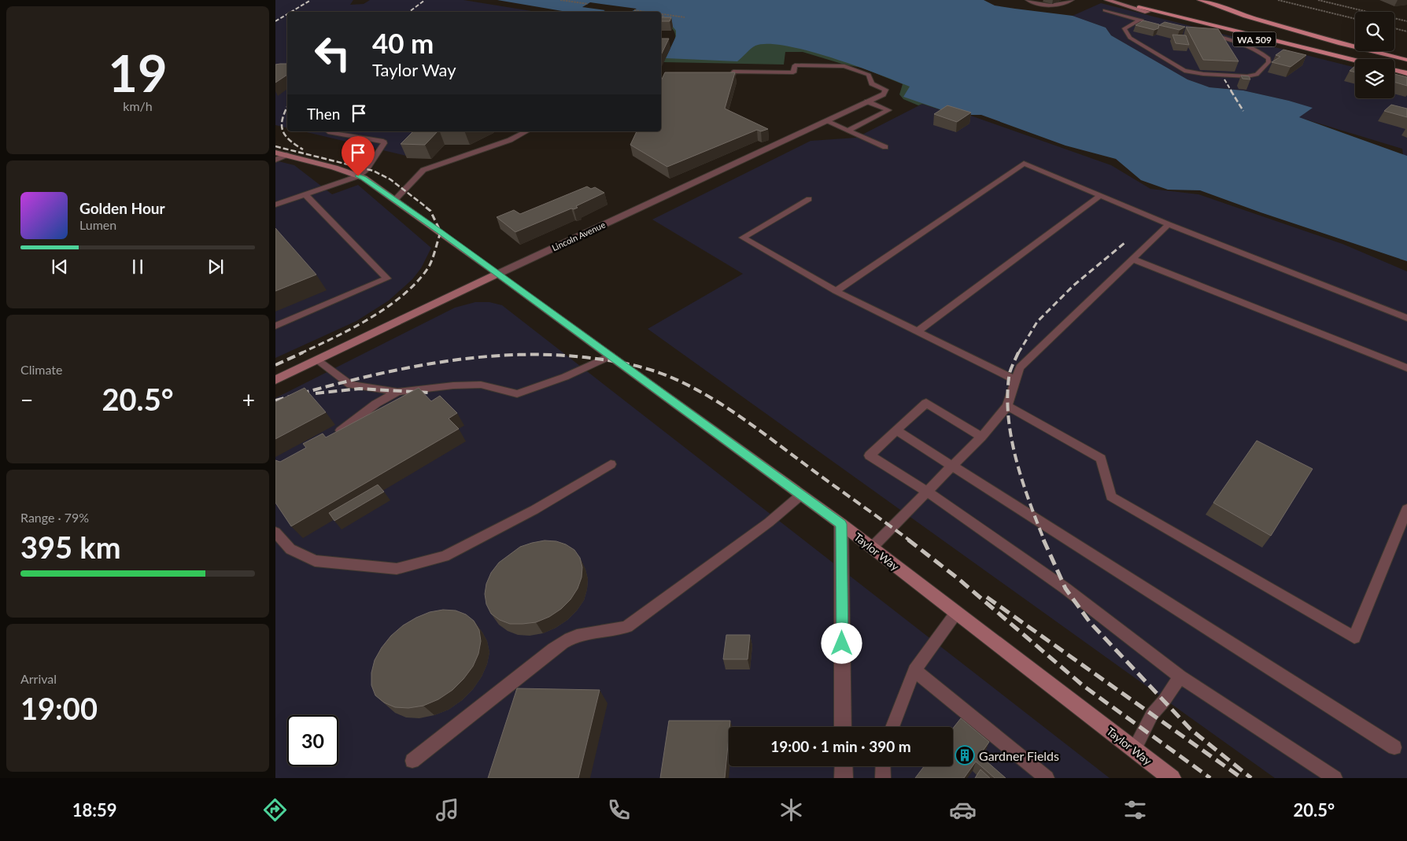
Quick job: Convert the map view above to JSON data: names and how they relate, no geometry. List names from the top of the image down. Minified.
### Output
{"streets":{"main road":["WA 509"],"street":["Lincoln Avenue","Taylor Way"]},"crossings":[["Lincoln Avenue","Taylor Way"]],"places":{"building":["Gardner Fields"]},"page":{"tile":[["19","km/h"],"Climate",["Range · 79%","395 km"],["Arrival","19:00"]],"turn":["40 m","Taylor Way"],"then":"Then","song":["Golden Hour","Lumen"],"heat":["−","20.5°","+"],"limit":"30","trip":"19:00 · 1 min · 390 m","tabs":["18:59","20.5°"]}}
